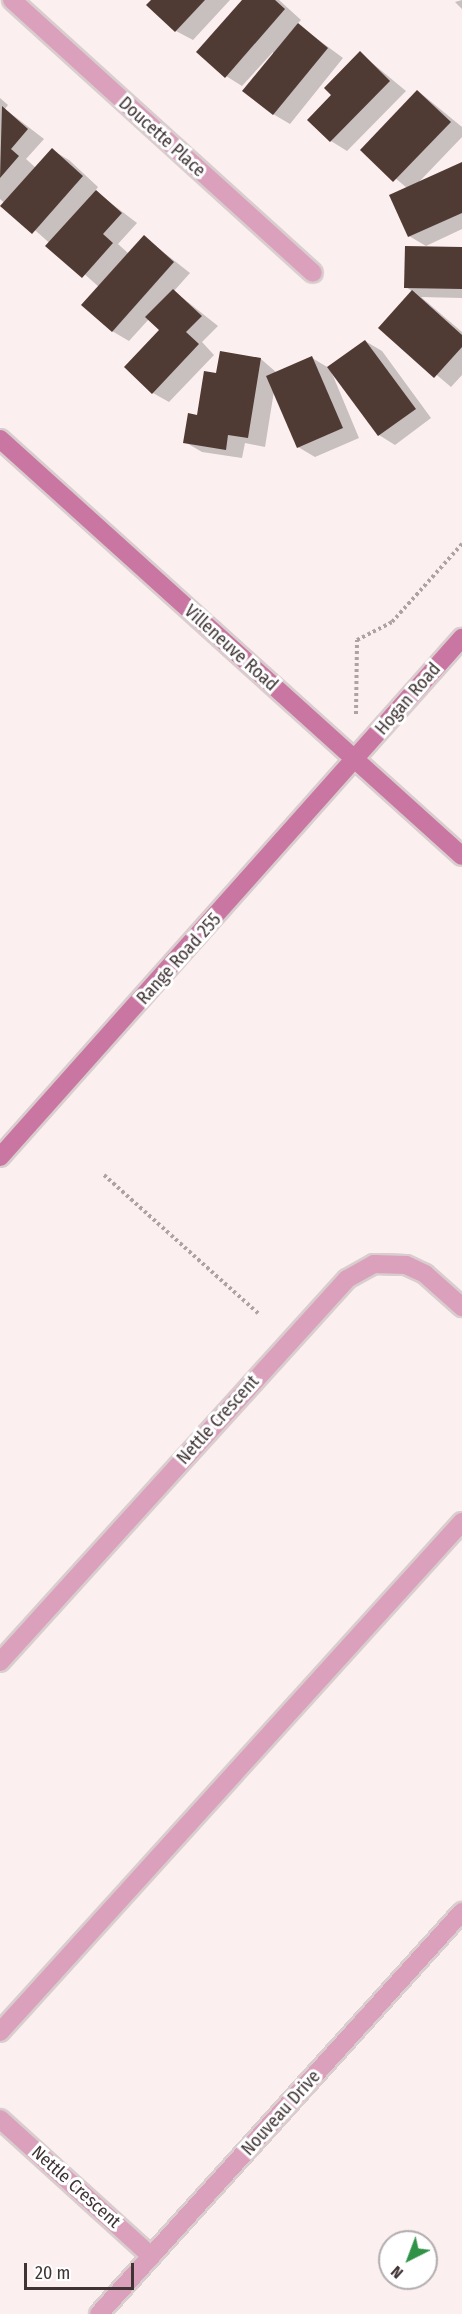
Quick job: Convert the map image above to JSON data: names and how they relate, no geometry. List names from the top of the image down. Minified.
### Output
{"streets":{"street":["Doucette Place","Villeneuve Road","Hogan Road","Range Road 255","Nettle Crescent","Nouveau Drive"]},"crossings":[["Villeneuve Road","Hogan Road"],["Villeneuve Road","Range Road 255"],["Hogan Road","Range Road 255"],["Nettle Crescent","Nouveau Drive"]],"scale_bar":"20 m","north":"bottom left"}
